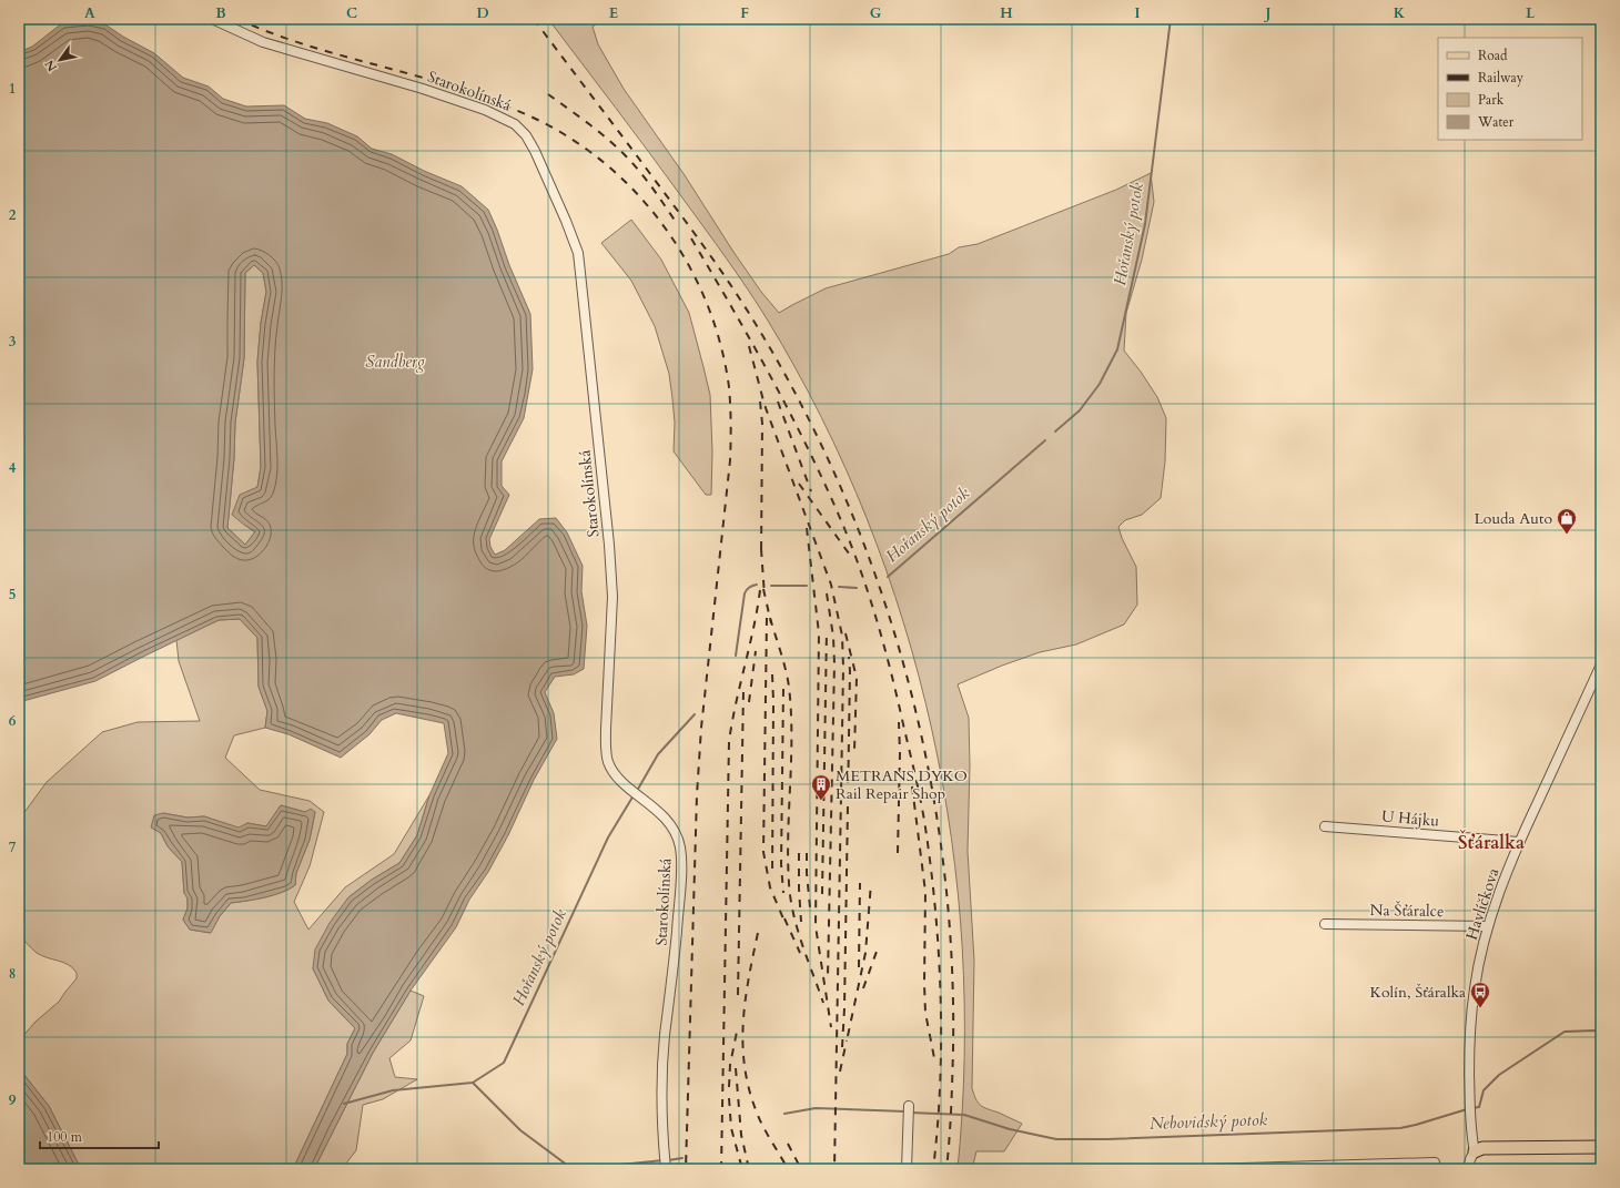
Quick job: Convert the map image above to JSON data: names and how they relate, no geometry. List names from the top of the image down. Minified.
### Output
{"streets":{"street":["Starokolínská","U Hájku","Havlíčkova","Na Šťáralce"]},"crossings":[["U Hájku","Havlíčkova"],["Havlíčkova","Na Šťáralce"]],"districts":["Šťáralka"],"water":["Hořanský potok","Sandberg","Nebovidský potok"],"places":{"shop":["Louda Auto"],"building":["METRANS DYKO Rail Repair Shop"],"bus stop":["Kolín, Šťáralka"]},"legend":["Road","Railway","Park","Water"],"scale_bar":"100 m","north":"bottom left","grid":{"columns":["A","B","C","D","E","F","G","H","I","J","K","L"],"rows":["1","2","3","4","5","6","7","8","9"]}}
